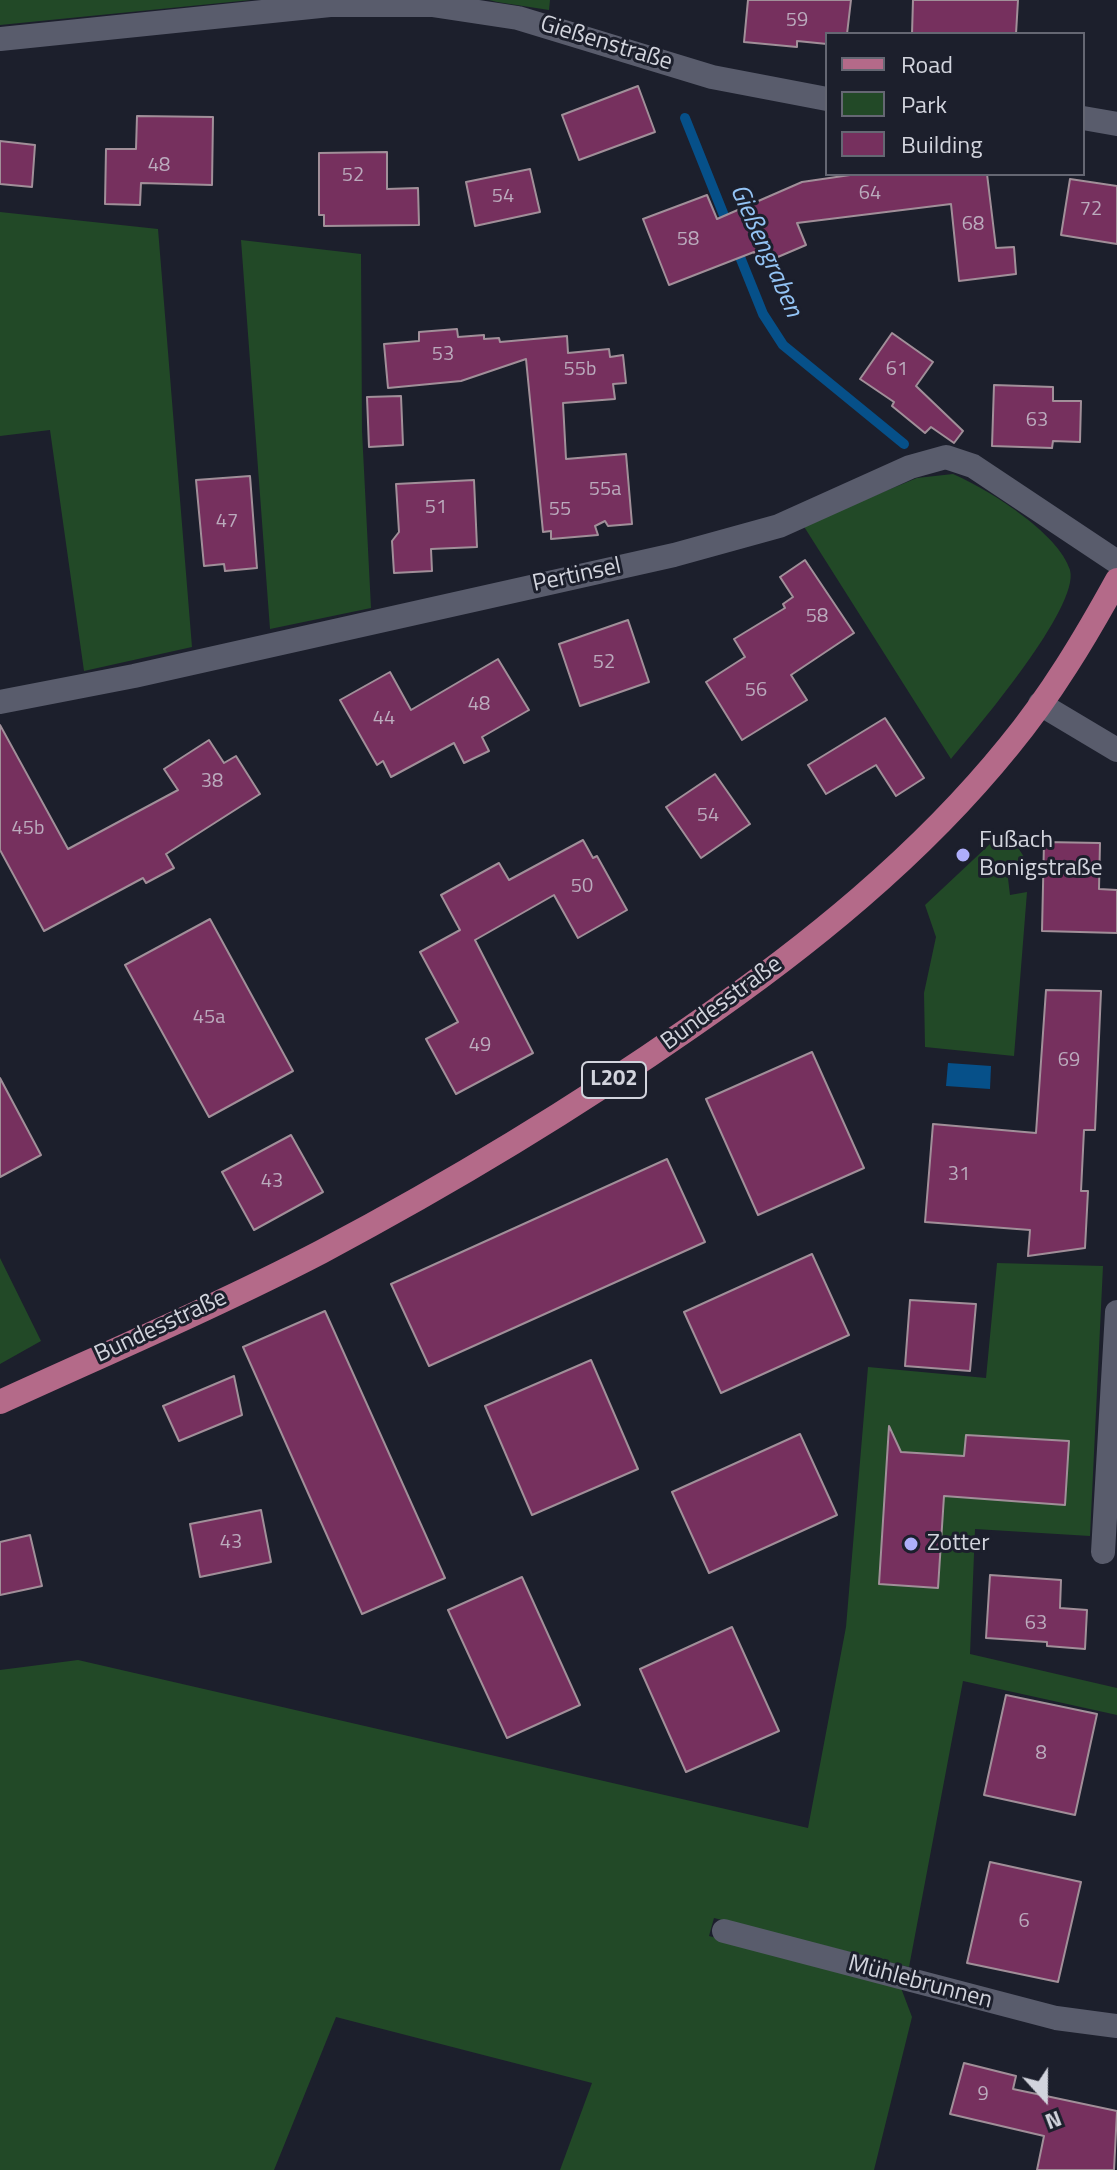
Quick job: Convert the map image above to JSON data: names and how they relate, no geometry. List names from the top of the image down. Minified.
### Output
{"streets":{"main road":["Bundesstraße","L202"],"street":["Gießenstraße","Pertinsel","Mühlebrunnen"]},"water":["Gießengraben"],"places":["Fußach Bonigstraße","Zotter"],"house_numbers":["59","48","52","64","54","72","68","58","53","55b","61","63","55a","51","55","47","58","52","56","48","44","38","54","45b","50","45a","49","69","31","43","43","63","8","6","9"],"legend":["Road","Park","Building"],"north":"bottom"}
